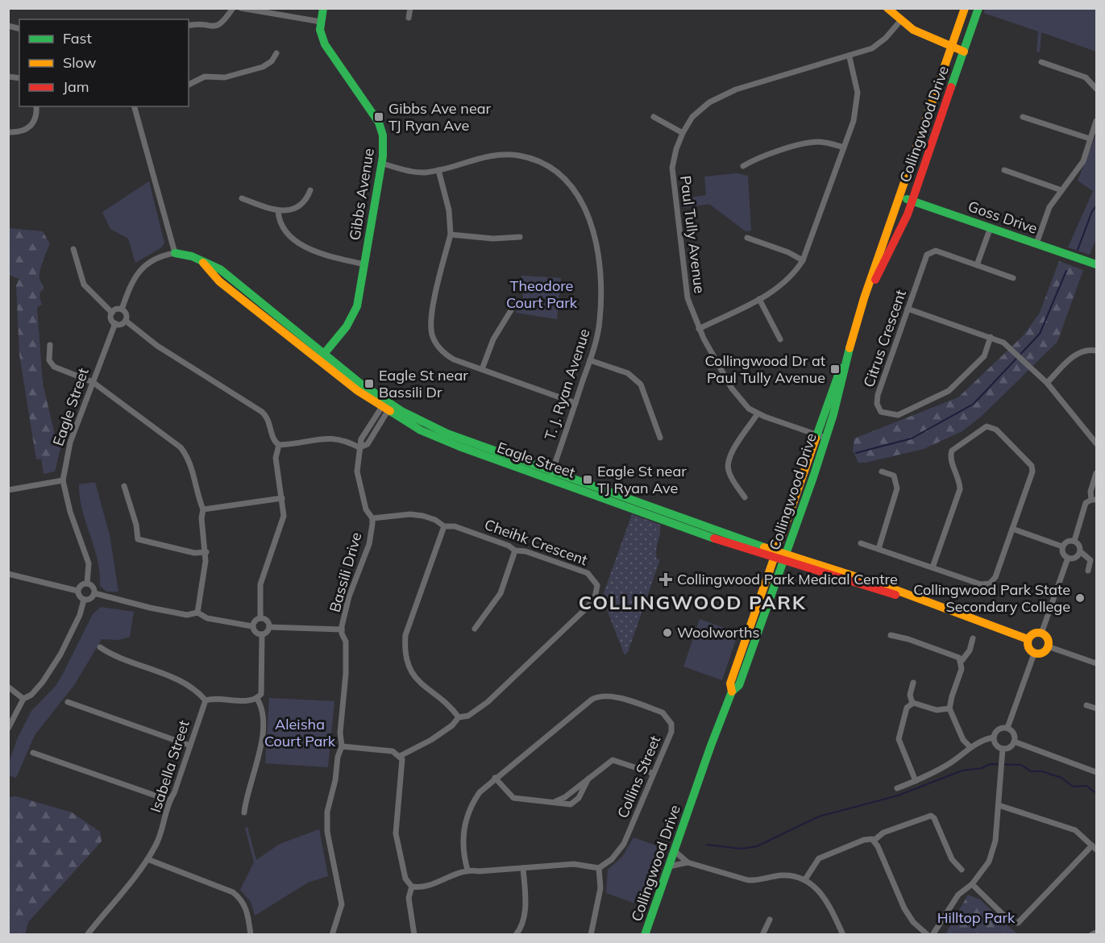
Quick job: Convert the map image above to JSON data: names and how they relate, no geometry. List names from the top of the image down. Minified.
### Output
{"streets":{"street":["Collingwood Drive","Gibbs Avenue","Goss Drive","Paul Tully Avenue","Citrus Crescent","T. J. Ryan Avenue","Eagle Street","Cheihk Crescent","Bassili Drive","Isabella Street","Collins Street"]},"crossings":[["Collingwood Drive","Goss Drive"],["Collingwood Drive","Paul Tully Avenue"],["Collingwood Drive","Eagle Street"],["Gibbs Avenue","T. J. Ryan Avenue"],["Gibbs Avenue","Eagle Street"],["T. J. Ryan Avenue","Eagle Street"],["Cheihk Crescent","Bassili Drive"]],"districts":["COLLINGWOOD PARK"],"parks":["Theodore Court Park","Aleisha Court Park","Hilltop Park"],"places":{"transit":["Gibbs Ave near TJ Ryan Ave","Collingwood Dr at Paul Tully Avenue","Eagle St near Bassili Dr","Eagle St near TJ Ryan Ave"],"health":["Collingwood Park Medical Centre"],"other":["Collingwood Park State Secondary College","Woolworths"]},"legend":["Fast","Slow","Jam"]}
